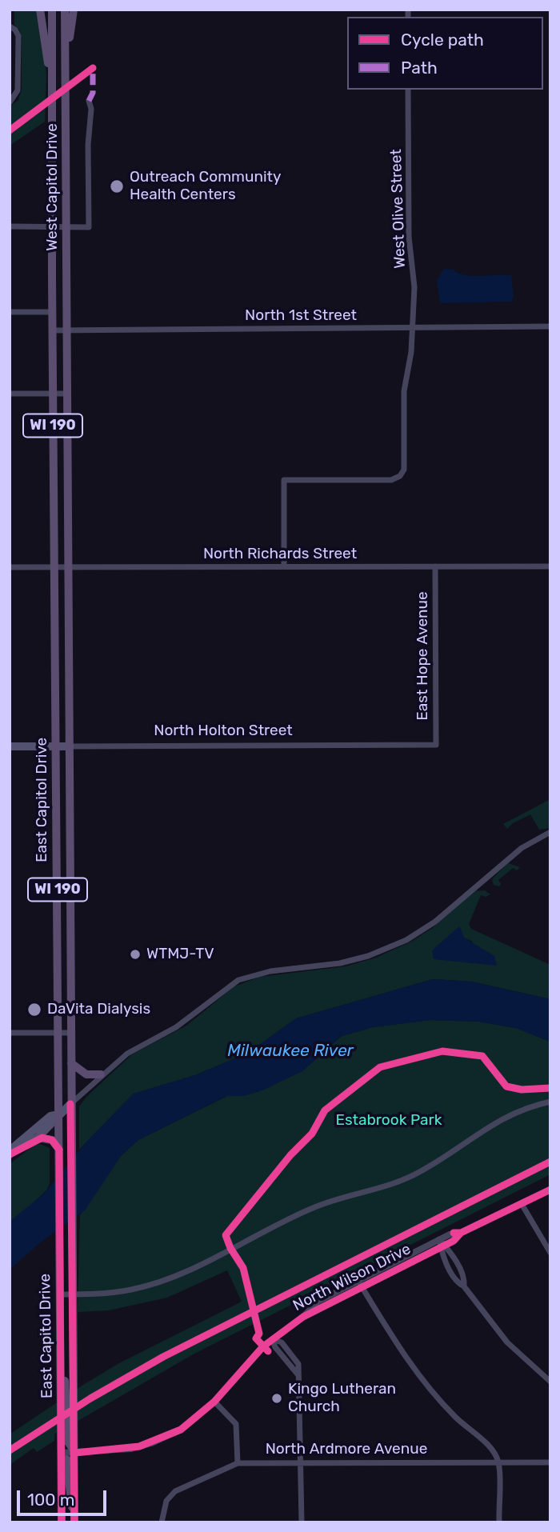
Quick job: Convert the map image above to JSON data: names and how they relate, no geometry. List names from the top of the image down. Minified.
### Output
{"streets":{"main road":["West Capitol Drive","WI 190","North Holton Street","East Capitol Drive"],"street":["West Olive Street","North 1st Street","North Richards Street","East Hope Avenue","North Wilson Drive","North Ardmore Avenue"]},"crossings":[["West Capitol Drive","North 1st Street"],["West Capitol Drive","East Capitol Drive"],["West Olive Street","North 1st Street"],["West Olive Street","North Richards Street"],["North 1st Street","East Capitol Drive"],["North Richards Street","East Hope Avenue"],["North Richards Street","East Capitol Drive"],["East Hope Avenue","North Holton Street"],["North Holton Street","East Capitol Drive"],["East Capitol Drive","North Wilson Drive"]],"water":["Milwaukee River"],"parks":["Estabrook Park"],"places":["Outreach Community Health Centers","WTMJ-TV","DaVita Dialysis","Kingo Lutheran Church"],"legend":["Cycle path","Path"],"scale_bar":"100 m"}
